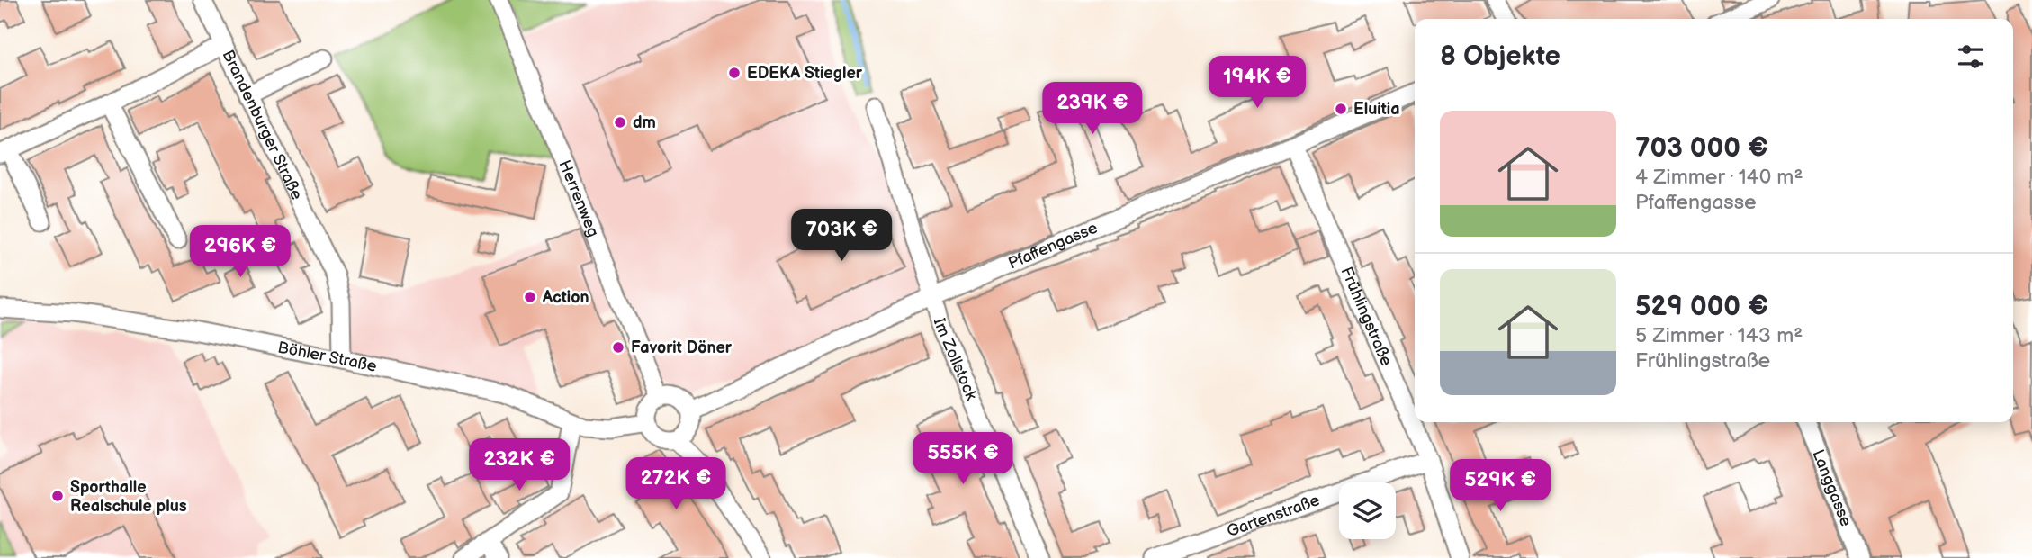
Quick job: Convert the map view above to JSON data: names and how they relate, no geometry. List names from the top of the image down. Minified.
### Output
{"streets":{"street":["Brandenburger Straße","Herrenweg","Pfaffengasse","Frühlingstraße","Böhler Straße","Im Zollstock","Langgasse","Gartenstraße"]},"crossings":[["Brandenburger Straße","Böhler Straße"],["Herrenweg","Pfaffengasse"],["Herrenweg","Böhler Straße"],["Pfaffengasse","Frühlingstraße"],["Pfaffengasse","Böhler Straße"],["Pfaffengasse","Im Zollstock"],["Frühlingstraße","Gartenstraße"]],"places":["EDEKA Stiegler","Eluitia","dm","Action","Favorit Döner","Sporthalle Realschule plus"],"page":{"heading":"8 Objekte","price":["194K €","239K €","703K €","296K €","555K €","232K €","272K €","529K €"],"list":[{"name":"703 000 €","note":"4 Zimmer · 140 m² · Pfaffengasse"},{"name":"529 000 €","note":"5 Zimmer · 143 m² · Frühlingstraße"}]}}
